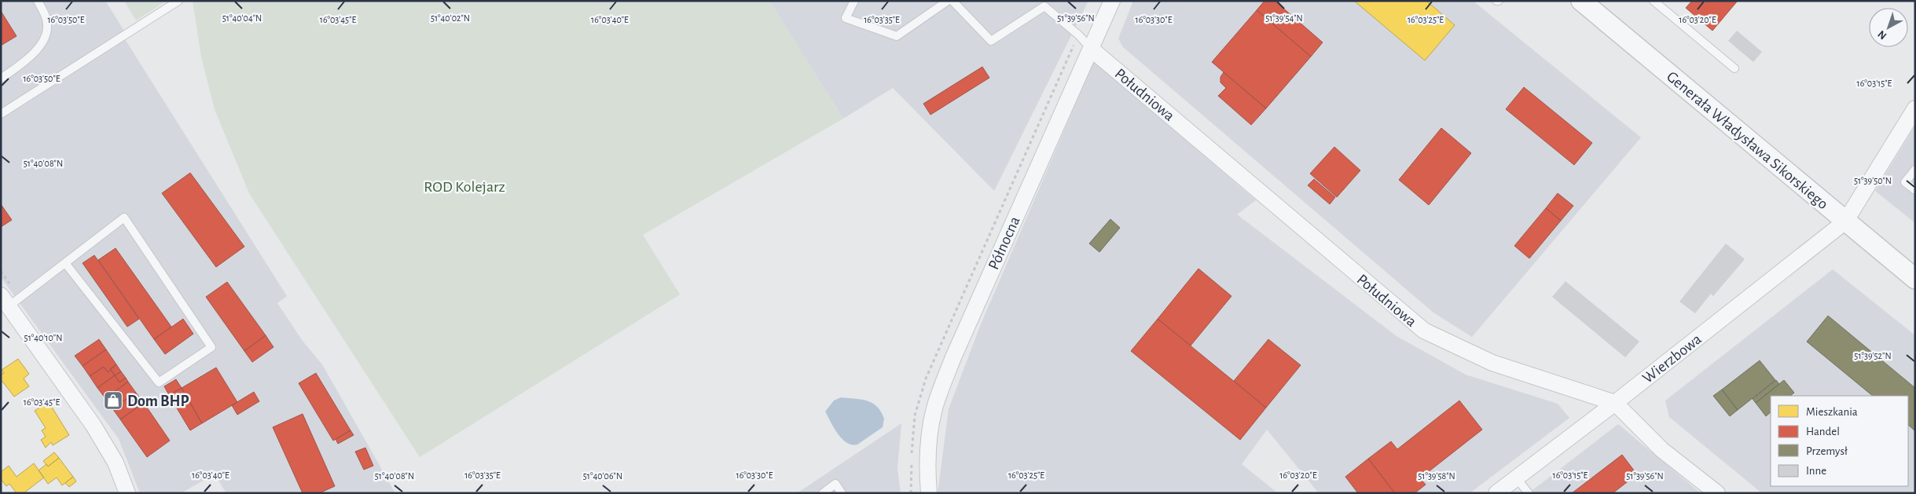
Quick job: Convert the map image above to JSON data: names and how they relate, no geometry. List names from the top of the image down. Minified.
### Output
{"streets":{"street":["Południowa","Generała Władysława Sikorskiego","Północna","Wierzbowa"]},"crossings":[["Południowa","Północna"],["Południowa","Wierzbowa"],["Generała Władysława Sikorskiego","Wierzbowa"]],"parks":["ROD Kolejarz"],"places":{"shop":["Dom BHP"]},"legend":["Mieszkania","Handel","Przemysł","Inne"],"north":"bottom left","coordinates":["51°40'04\"N","51°40'02\"N","51°39'56\"N","51°39'54\"N","16°03'50\"E","16°03'45\"E","16°03'40\"E","16°03'35\"E","16°03'30\"E","16°03'25\"E","16°03'20\"E","16°03'15\"E","51°40'08\"N","51°39'50\"N","51°40'10\"N","51°39'52\"N","51°40'06\"N","51°39'58\"N"]}
